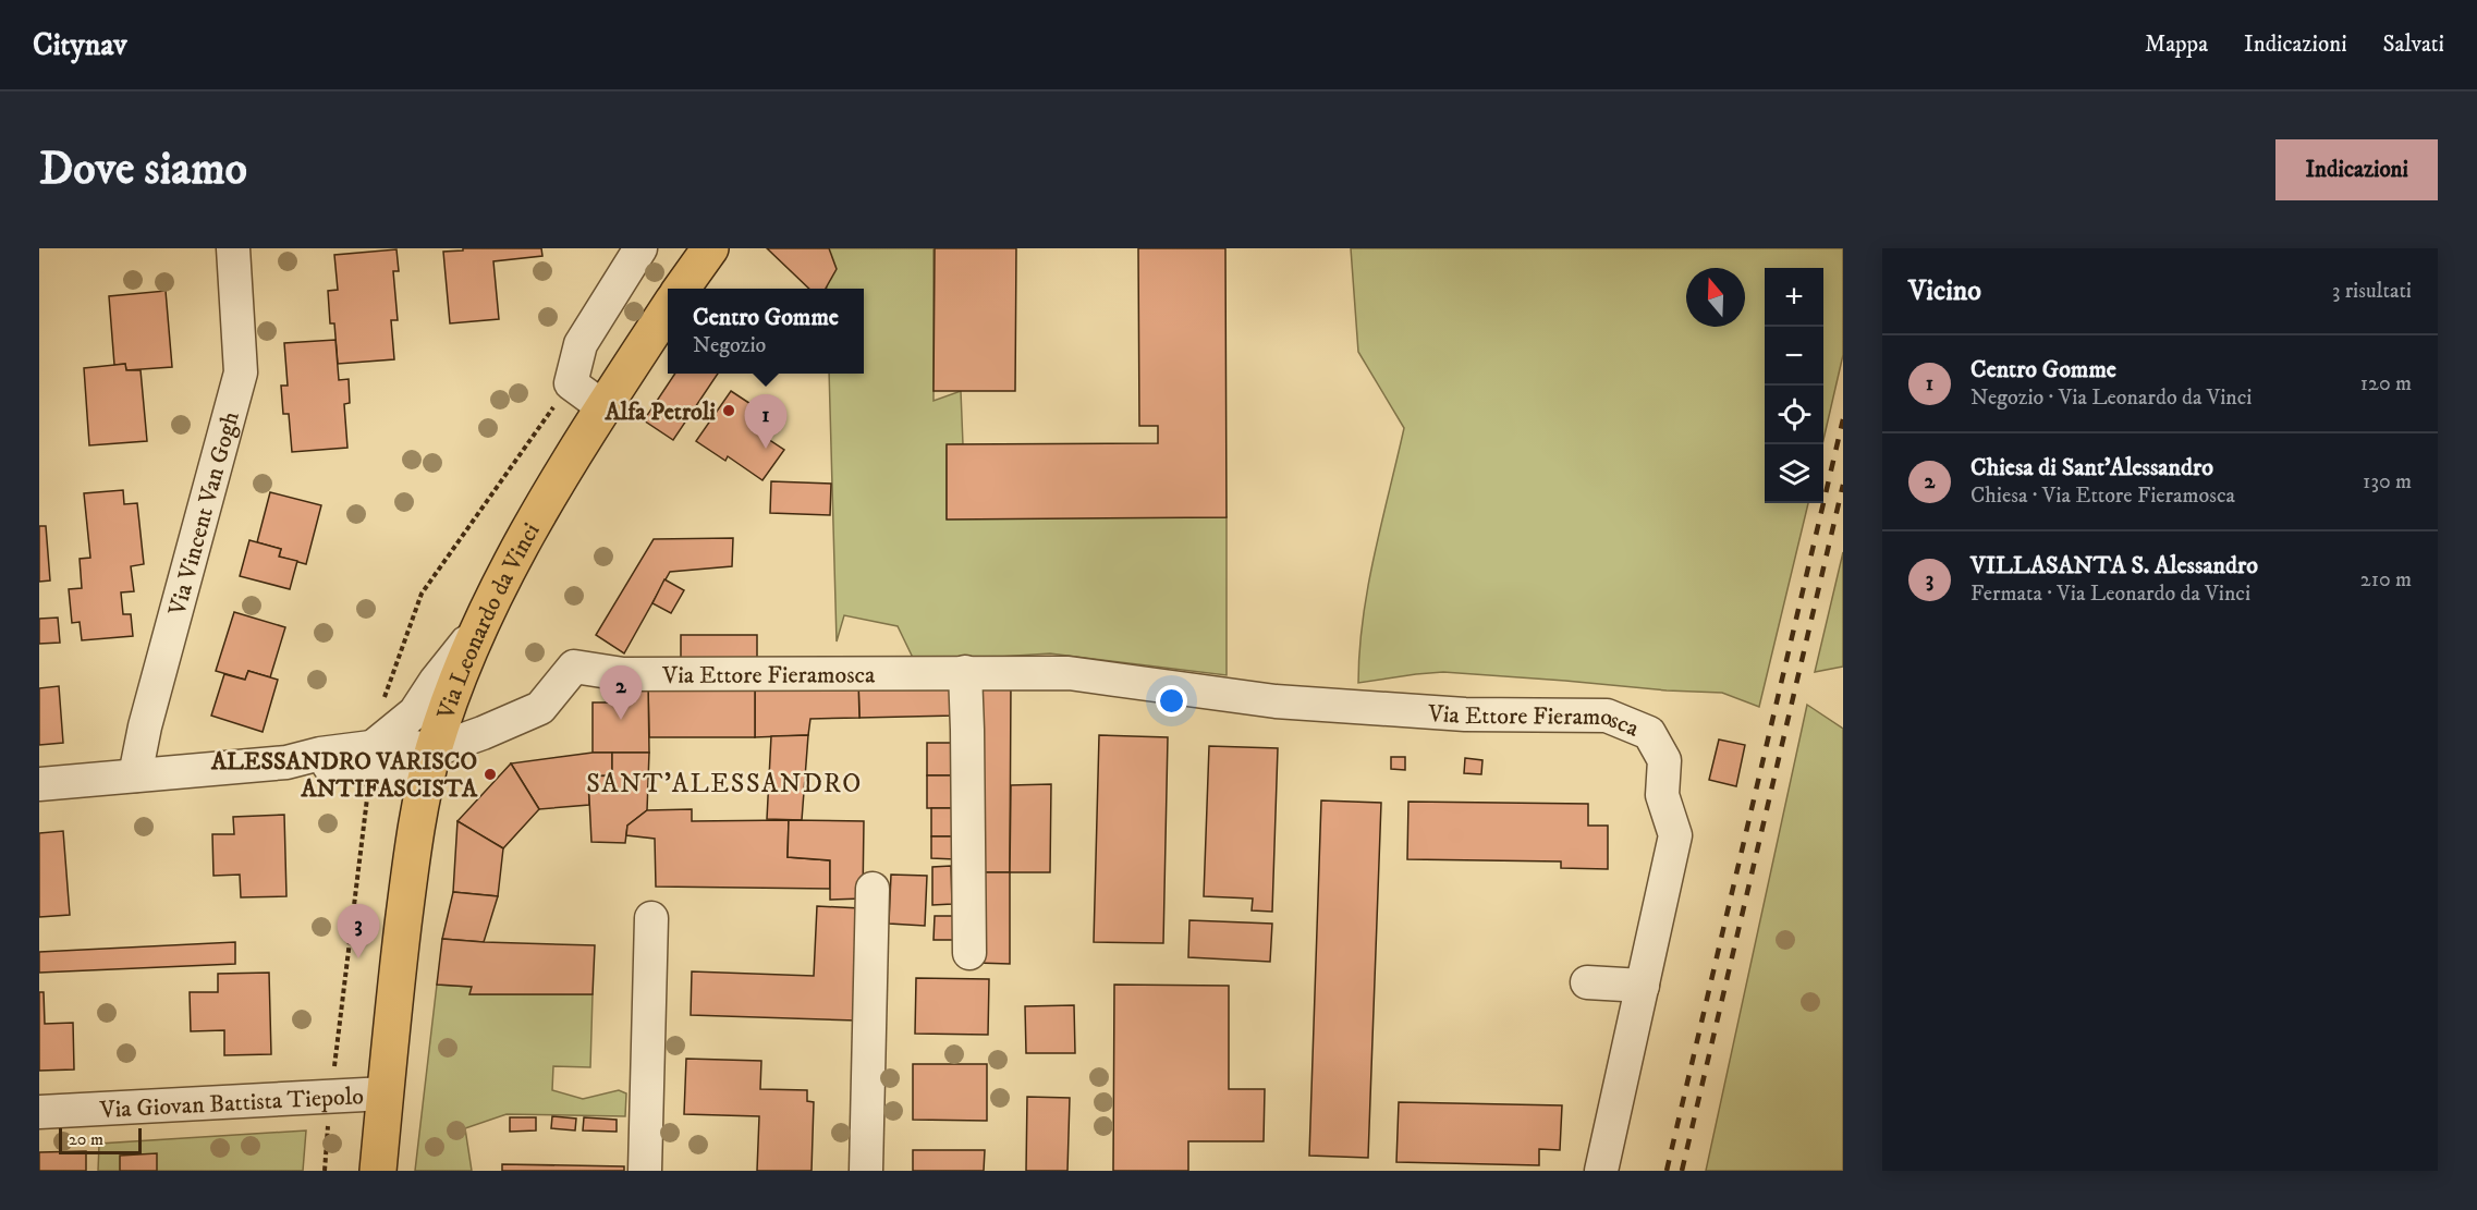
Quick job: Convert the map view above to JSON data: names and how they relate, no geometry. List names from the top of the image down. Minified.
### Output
{"streets":{"main road":["Via Leonardo da Vinci"],"street":["Via Vincent Van Gogh","Via Ettore Fieramosca","Via Giovan Battista Tiepolo"]},"crossings":[["Via Leonardo da Vinci","Via Ettore Fieramosca"],["Via Leonardo da Vinci","Via Giovan Battista Tiepolo"]],"districts":["SANT'ALESSANDRO"],"places":["Alfa Petroli","ALESSANDRO VARISCO ANTIFASCISTA"],"scale_bar":"20 m","north":"top","page":{"header":"Citynav","nav":["Mappa","Indicazioni","Salvati"],"buttons":"Indicazioni","title":"Dove siamo","heading":["Vicino","3 risultati"],"map_buttons":["+","−"],"popup":["Centro Gomme","Negozio"],"list":[{"mark":"1","name":"Centro Gomme","note":"Negozio · Via Leonardo da Vinci","value":"120 m"},{"mark":"2","name":"Chiesa di Sant'Alessandro","note":"Chiesa · Via Ettore Fieramosca","value":"130 m"},{"mark":"3","name":"VILLASANTA S. Alessandro","note":"Fermata · Via Leonardo da Vinci","value":"210 m"}],"pins":["1","2","3"],"scale":"20 m"}}
